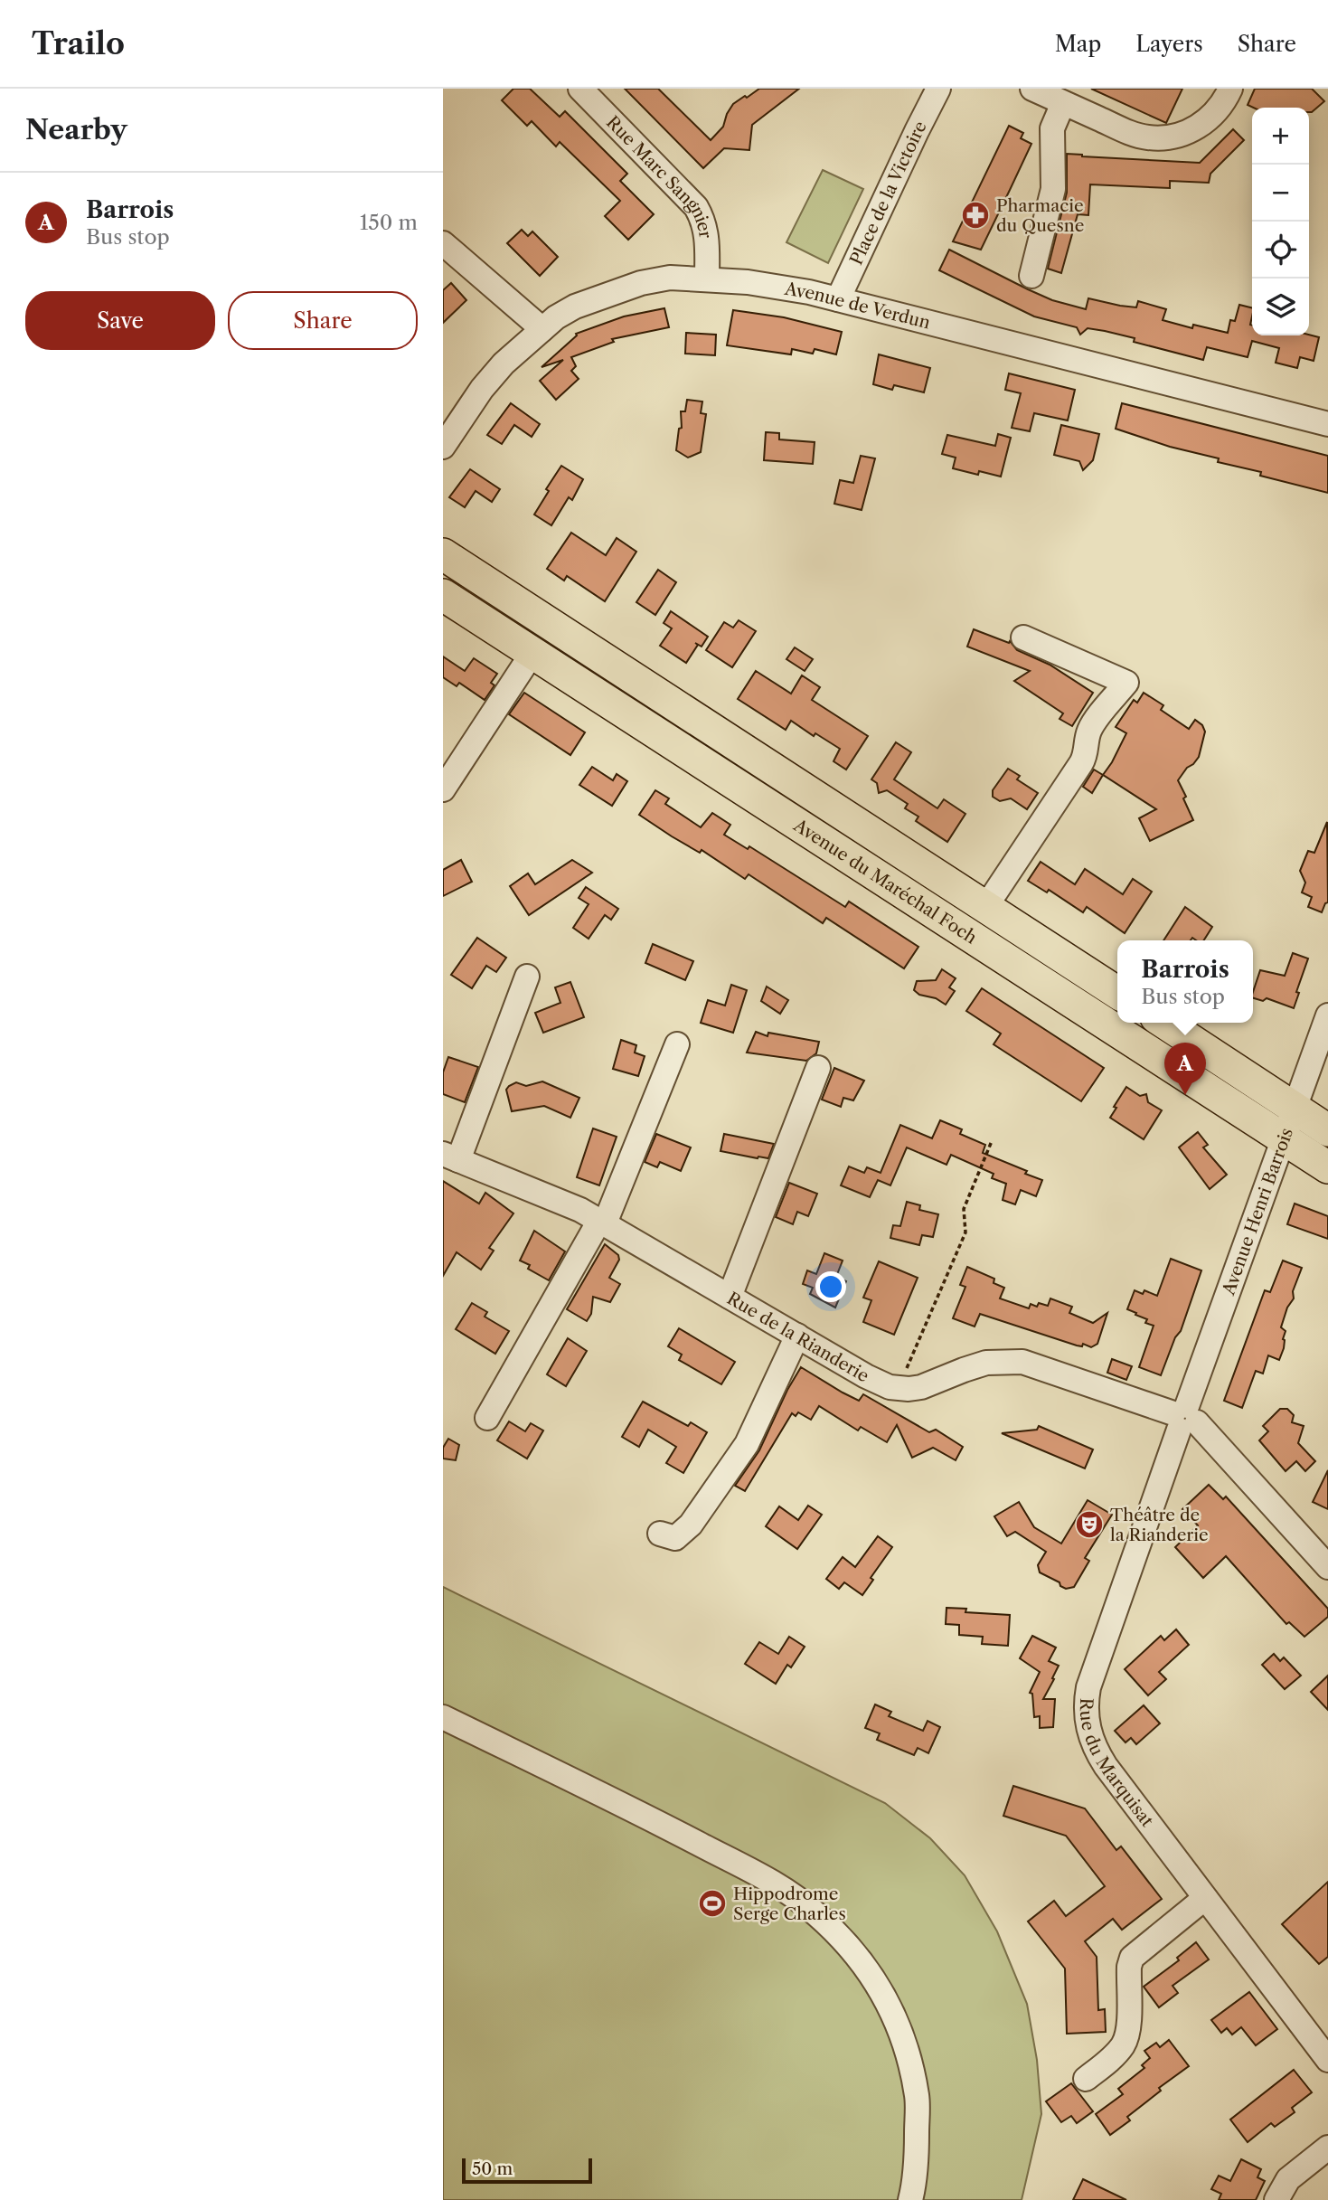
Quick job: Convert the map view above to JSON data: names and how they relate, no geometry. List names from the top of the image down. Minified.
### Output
{"streets":{"main road":["Avenue du Maréchal Foch"],"street":["Rue Marc Sangnier","Place de la Victoire","Avenue de Verdun","Avenue Henri Barrois","Rue de la Rianderie","Rue du Marquisat"]},"crossings":[["Rue Marc Sangnier","Avenue de Verdun"],["Place de la Victoire","Avenue de Verdun"],["Avenue du Maréchal Foch","Avenue Henri Barrois"],["Avenue Henri Barrois","Rue du Marquisat"]],"places":{"pharmacy":["Pharmacie du Quesne"],"theatre":["Théâtre de la Rianderie"],"sports":["Hippodrome Serge Charles"]},"scale_bar":"50 m","page":{"header":"Trailo","nav":["Map","Layers","Share"],"heading":"Nearby","map_buttons":["+","−"],"list":[{"mark":"A","name":"Barrois","note":"Bus stop","value":"150 m"}],"buttons":["Save","Share"],"popup":["Barrois","Bus stop"],"pins":"A","scale":"50 m"}}
